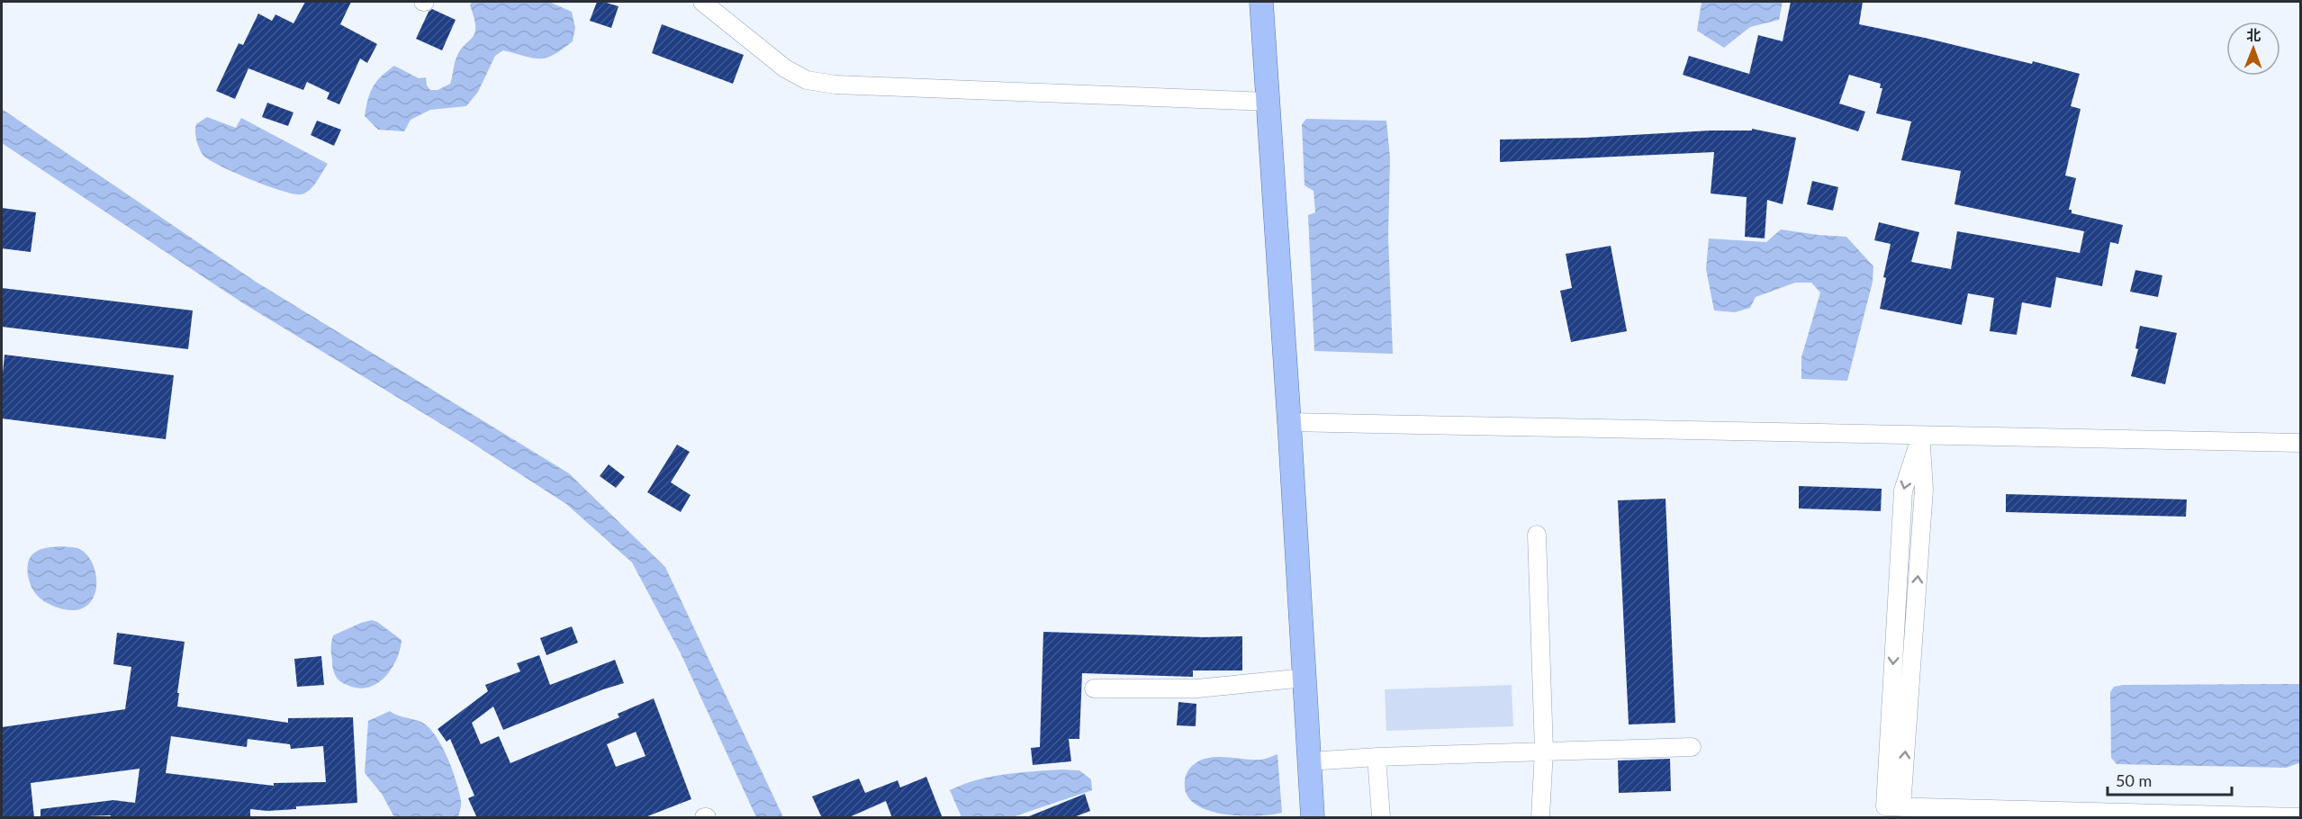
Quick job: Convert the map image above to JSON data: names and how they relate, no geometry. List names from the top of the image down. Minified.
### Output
{"scale_bar":"50 m","north":"top"}
